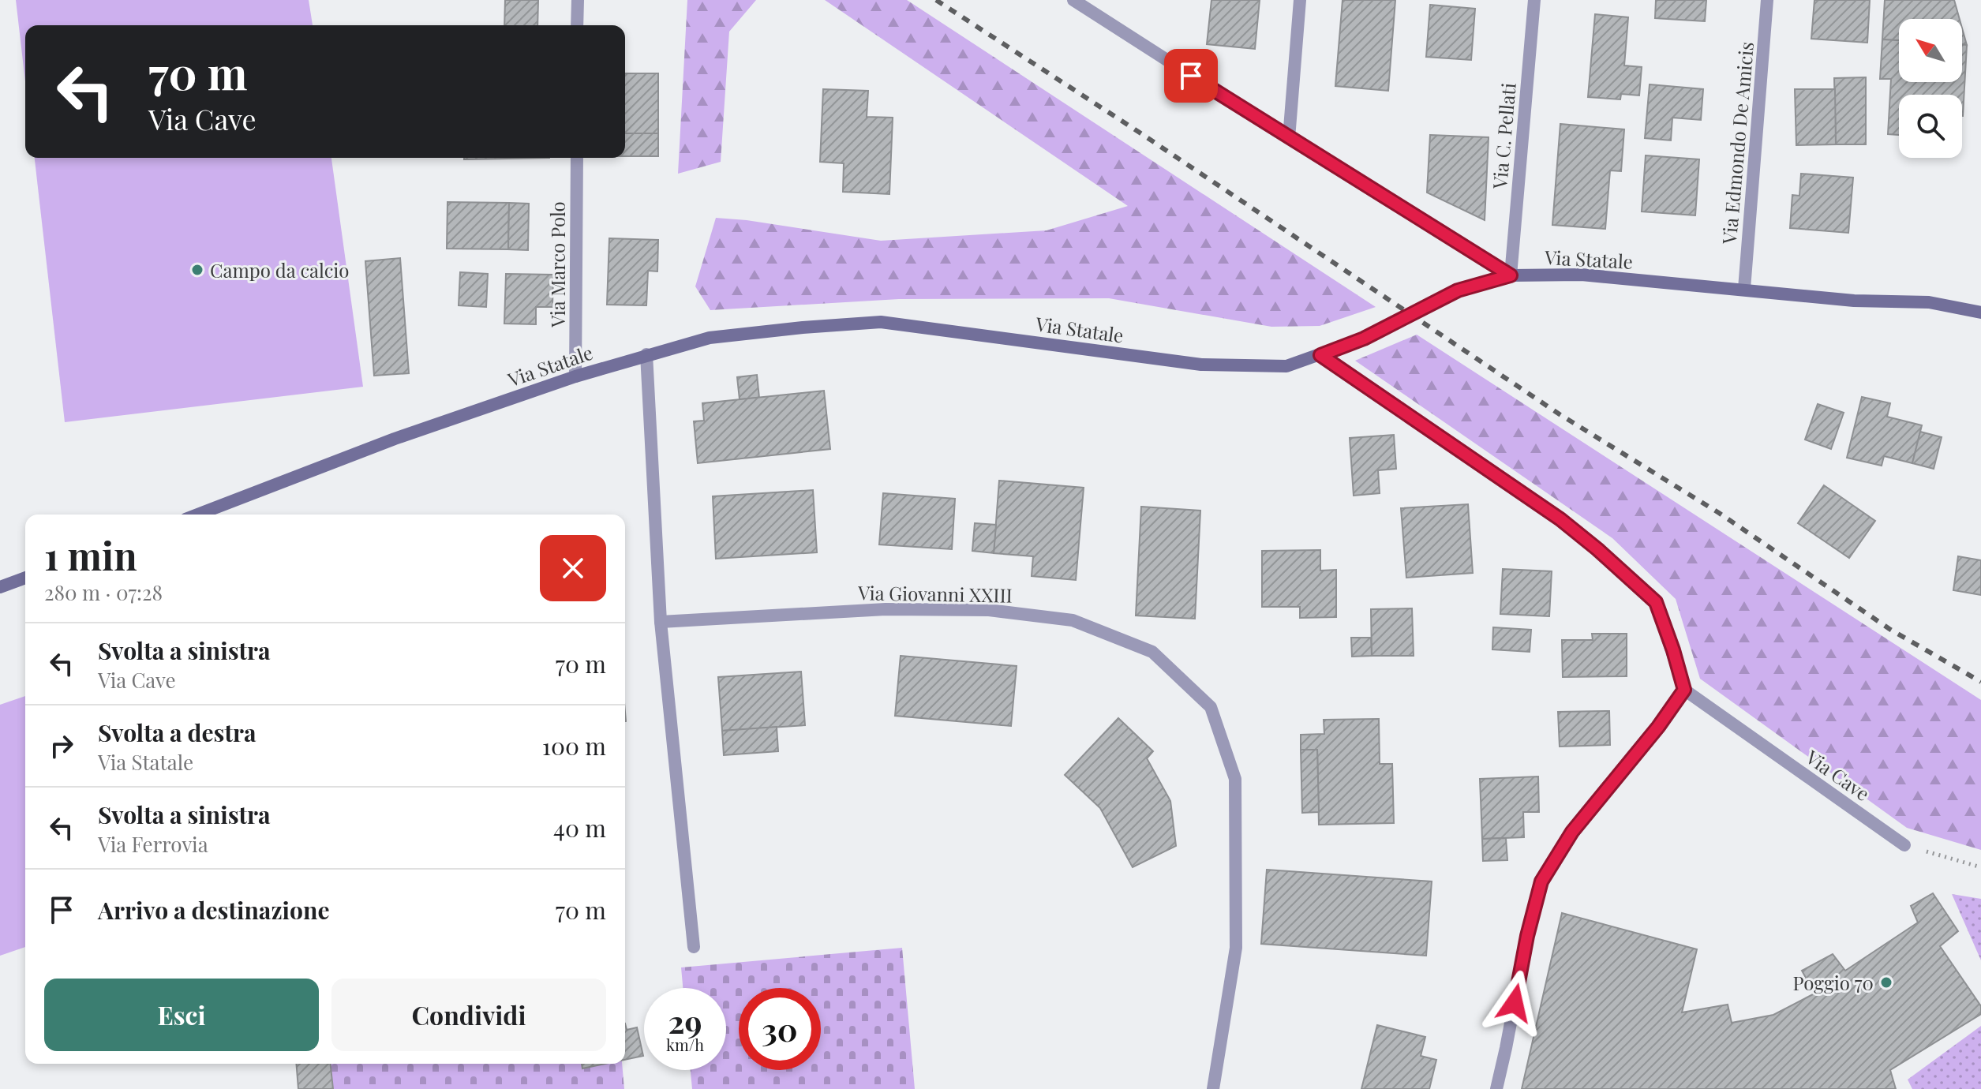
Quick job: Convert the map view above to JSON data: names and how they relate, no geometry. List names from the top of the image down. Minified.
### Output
{"streets":{"street":["Via C. Pellati","Via Edmondo De Amicis","Via Statale","Via Marco Polo","Via Giovanni XXIII","Via Cave"]},"crossings":[["Via C. Pellati","Via Statale"],["Via Edmondo De Amicis","Via Statale"],["Via Statale","Via Marco Polo"]],"places":["Campo da calcio","Poggio 70"],"north":"top left","page":{"turn":["70 m","Via Cave"],"heading":["1 min","280 m · 07:28"],"list":[{"name":"Svolta a sinistra","note":"Via Cave","value":"70 m"},{"name":"Svolta a destra","note":"Via Statale","value":"100 m"},{"name":"Svolta a sinistra","note":"Via Ferrovia","value":"40 m"},{"name":"Arrivo a destinazione","value":"70 m"}],"buttons":["Esci","Condividi"],"speed":"29 km/h","limit":"30"}}
